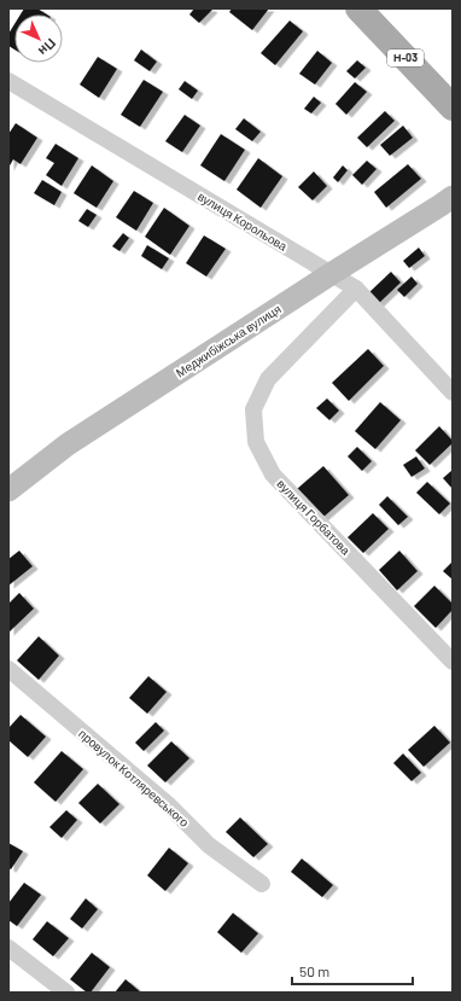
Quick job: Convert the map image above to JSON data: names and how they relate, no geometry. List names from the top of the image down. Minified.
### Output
{"streets":{"main road":["Н-03","Меджибіжська вулиця"],"street":["вулиця Корольова","вулиця Горбатова","провулок Котляревського"]},"crossings":[["вулиця Корольова","Меджибіжська вулиця"],["вулиця Корольова","вулиця Горбатова"]],"scale_bar":"50 m","north":"bottom right"}
